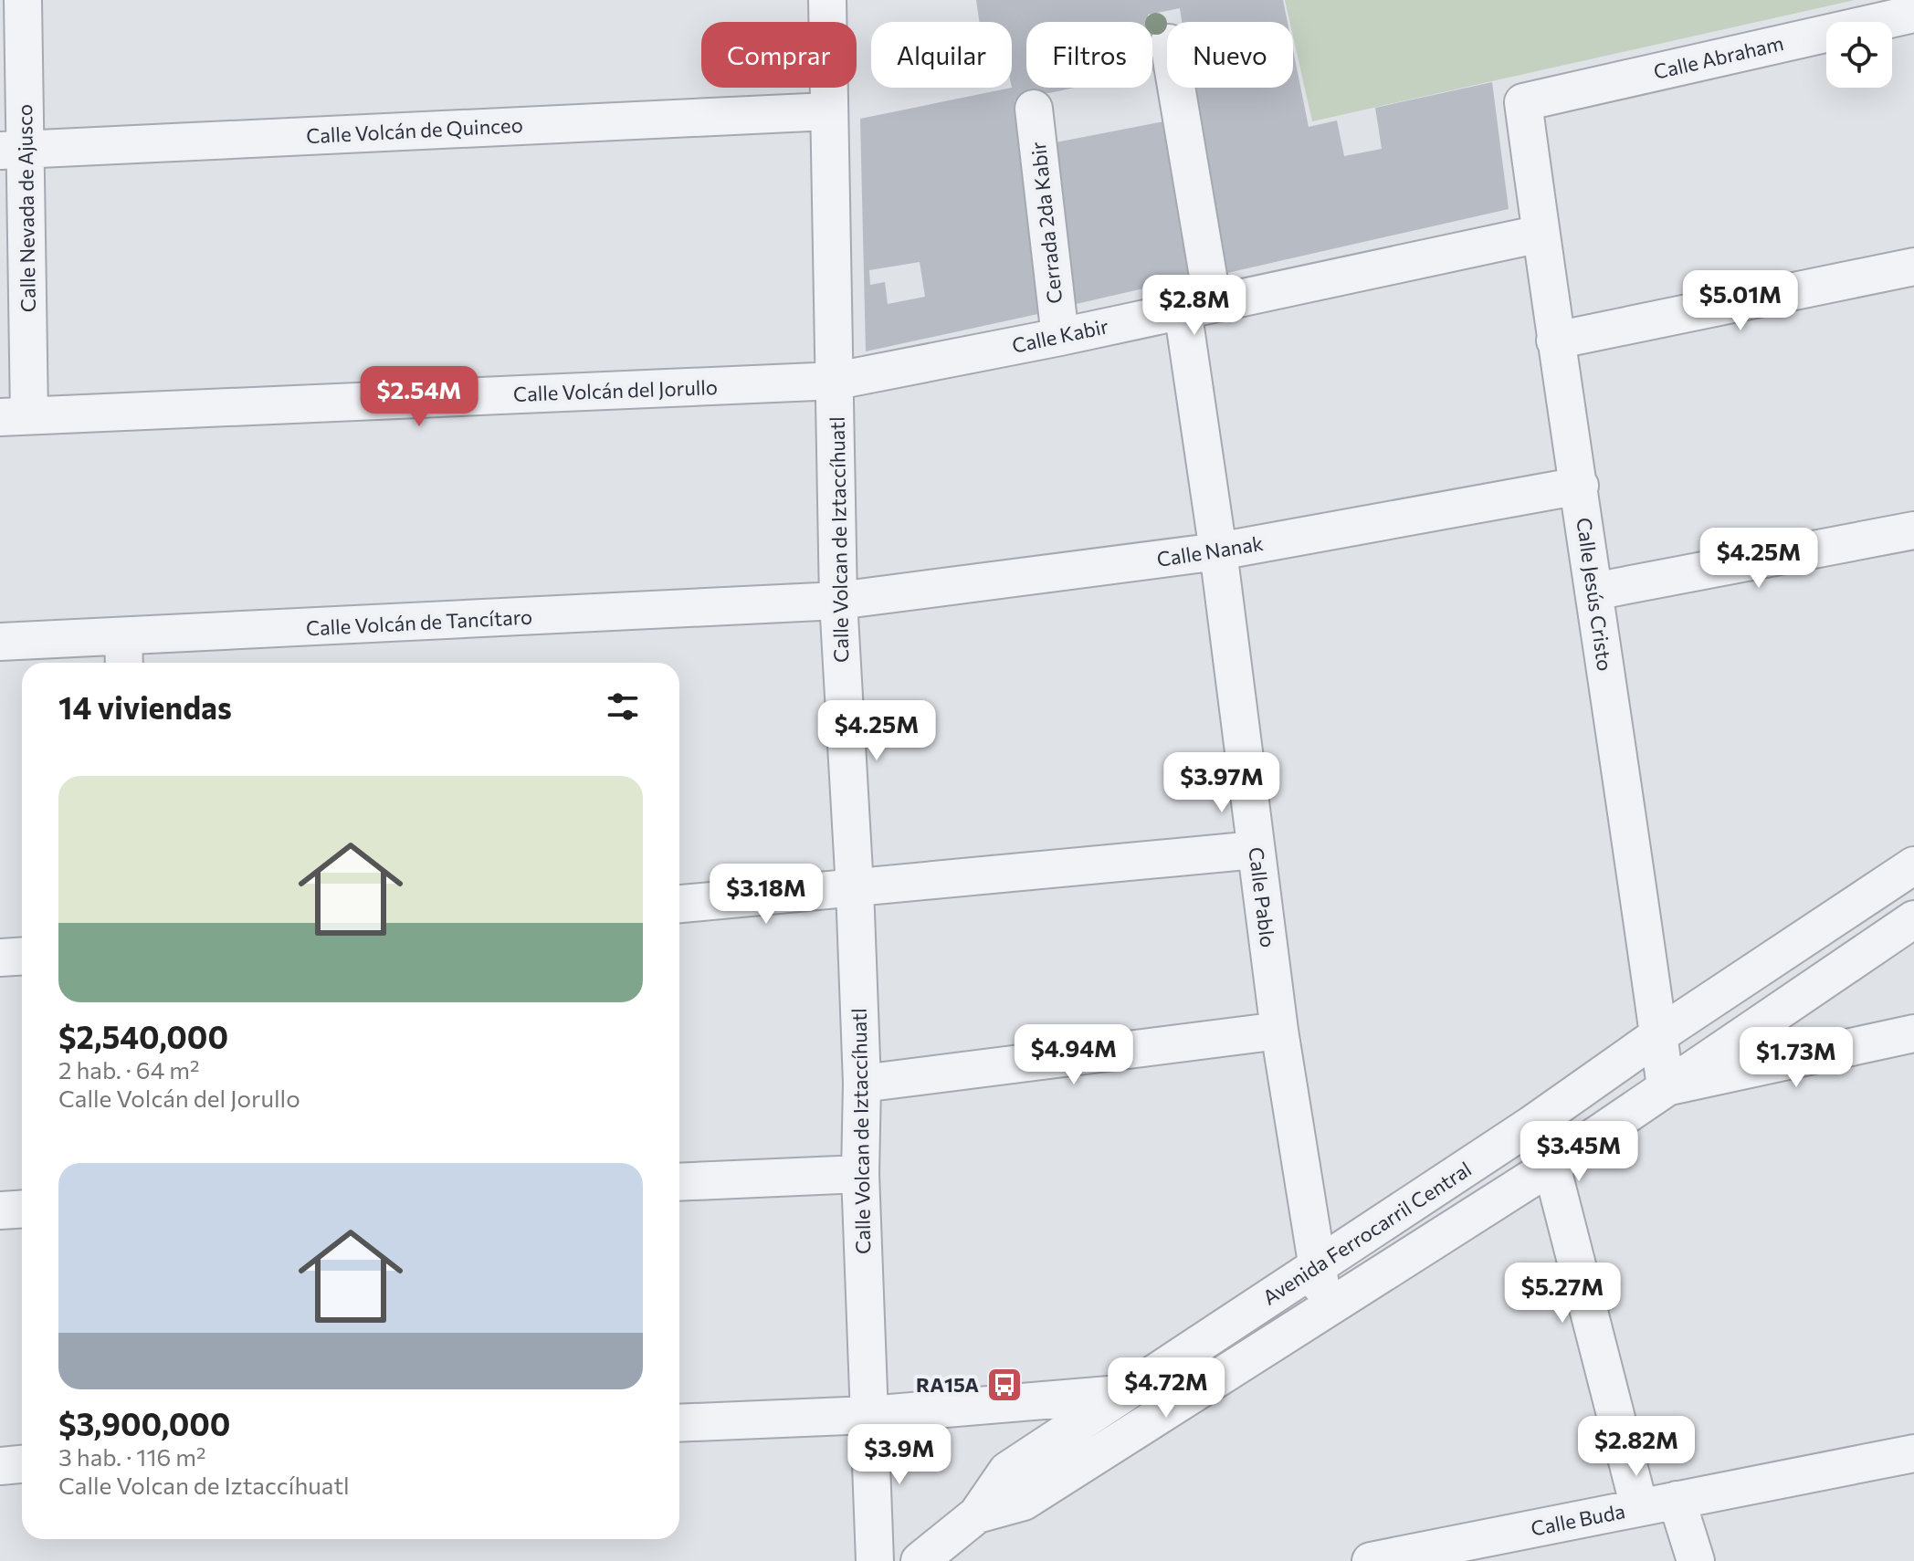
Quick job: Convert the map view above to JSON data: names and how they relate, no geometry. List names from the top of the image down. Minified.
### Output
{"streets":{"street":["Calle Abraham","Calle Volcán de Quinceo","Calle Nevada de Ajusco","Cerrada 2da Kabir","Calle Kabir","Calle Volcán del Jorullo","Calle Volcan de Iztaccíhuatl","Calle Nanak","Calle Jesús Cristo","Calle Volcán de Tancítaro","Calle Pablo","Avenida Ferrocarril Central","Calle Buda"]},"crossings":[["Calle Abraham","Calle Jesús Cristo"],["Calle Volcán de Quinceo","Calle Nevada de Ajusco"],["Calle Volcán de Quinceo","Calle Volcan de Iztaccíhuatl"],["Calle Nevada de Ajusco","Calle Volcán del Jorullo"],["Cerrada 2da Kabir","Calle Kabir"],["Calle Kabir","Calle Volcán del Jorullo"],["Calle Kabir","Calle Volcan de Iztaccíhuatl"],["Calle Kabir","Calle Jesús Cristo"],["Calle Kabir","Calle Pablo"],["Calle Volcán del Jorullo","Calle Volcan de Iztaccíhuatl"],["Calle Volcan de Iztaccíhuatl","Calle Nanak"],["Calle Volcan de Iztaccíhuatl","Calle Volcán de Tancítaro"],["Calle Nanak","Calle Jesús Cristo"],["Calle Nanak","Calle Volcán de Tancítaro"],["Calle Nanak","Calle Pablo"],["Calle Jesús Cristo","Avenida Ferrocarril Central"],["Calle Pablo","Avenida Ferrocarril Central"]],"places":{"bus stop":["RA15A"]},"page":{"chip":["Comprar","Alquilar","Filtros","Nuevo"],"price":["$5.01M","$2.8M","$2.54M","$4.25M","$4.25M","$3.97M","$3.18M","$4.94M","$1.73M","$3.45M","$5.27M","$4.72M","$2.82M","$3.9M"],"heading":"14 viviendas","list":[{"name":"$2,540,000","note":"2 hab. · 64 m² · Calle Volcán del Jorullo"},{"name":"$3,900,000","note":"3 hab. · 116 m² · Calle Volcan de Iztaccíhuatl"}]}}
